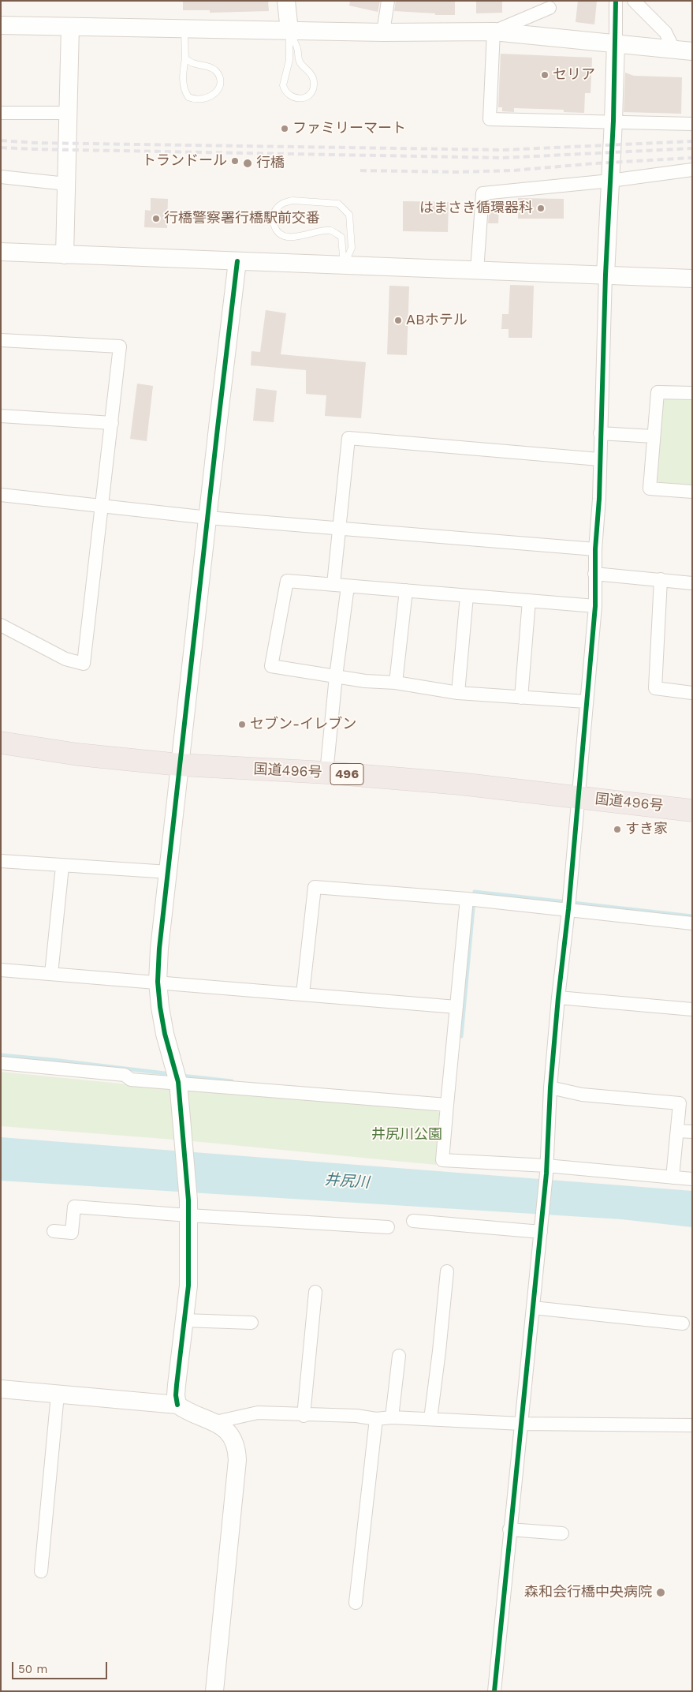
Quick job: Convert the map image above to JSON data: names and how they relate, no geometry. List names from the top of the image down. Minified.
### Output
{"streets":{"highway":["国道496号","496"]},"water":["井尻川"],"parks":["井尻川公園"],"places":["セリア","ファミリーマート","トランドール","行橋","はまさき循環器科","行橋警察署行橋駅前交番","ABホテル","セブン-イレブン","すき家","森和会行橋中央病院"],"scale_bar":"50 m"}
